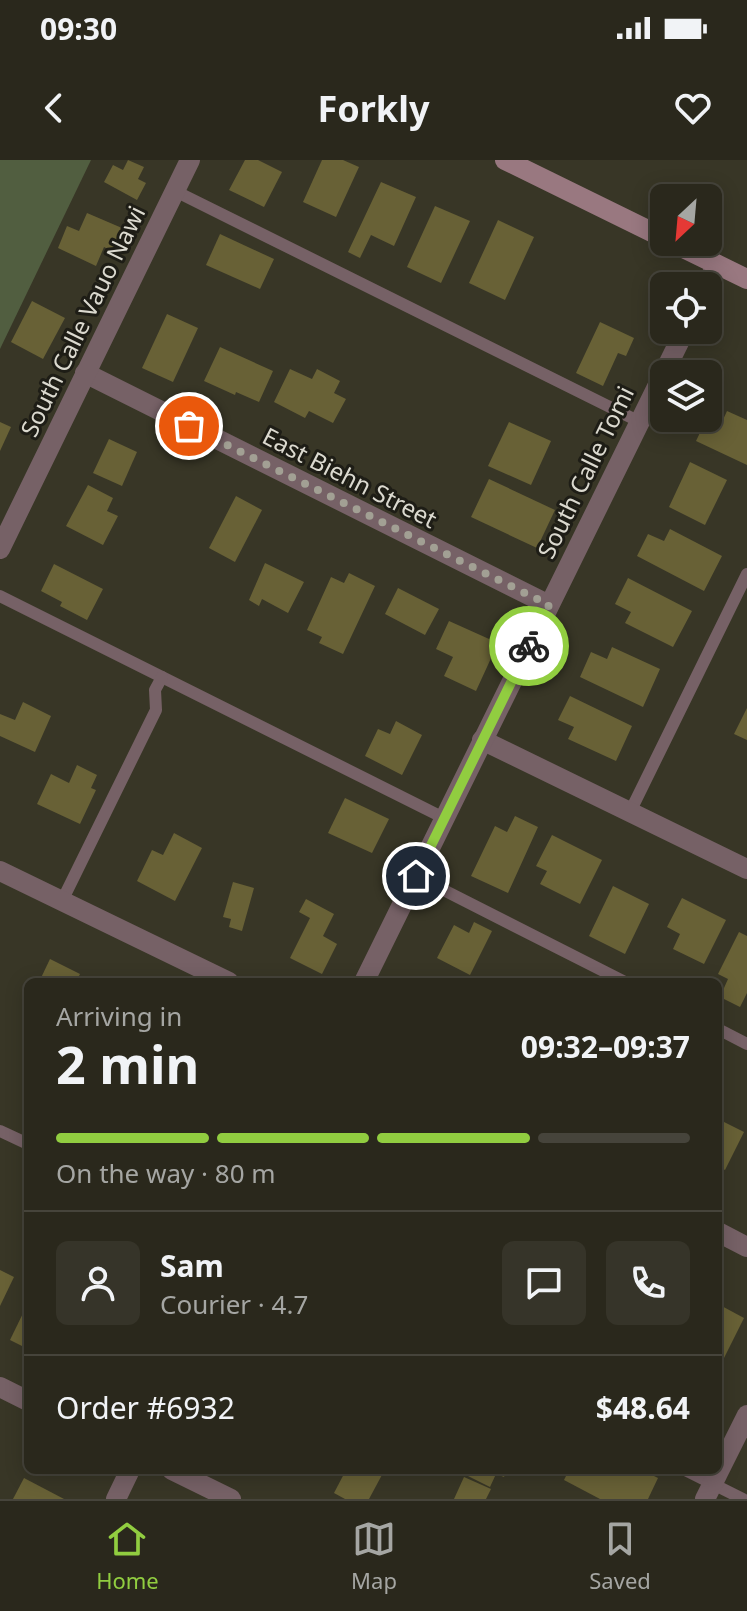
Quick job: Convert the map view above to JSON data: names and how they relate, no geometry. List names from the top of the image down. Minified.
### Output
{"streets":{"street":["South Calle Vauo Nawi","South Calle Tomi","East Biehn Street"]},"crossings":[["South Calle Vauo Nawi","East Biehn Street"],["South Calle Tomi","East Biehn Street"]],"north":"bottom left","page":{"status":"09:30","header":"Forkly","heading":["2 min","Arriving in","09:32–09:37"],"panel":["Sam","Courier · 4.7","Order #6932","$48.64"],"bar":"On the way · 80 m","tabs":["Home","Map","Saved"]}}
